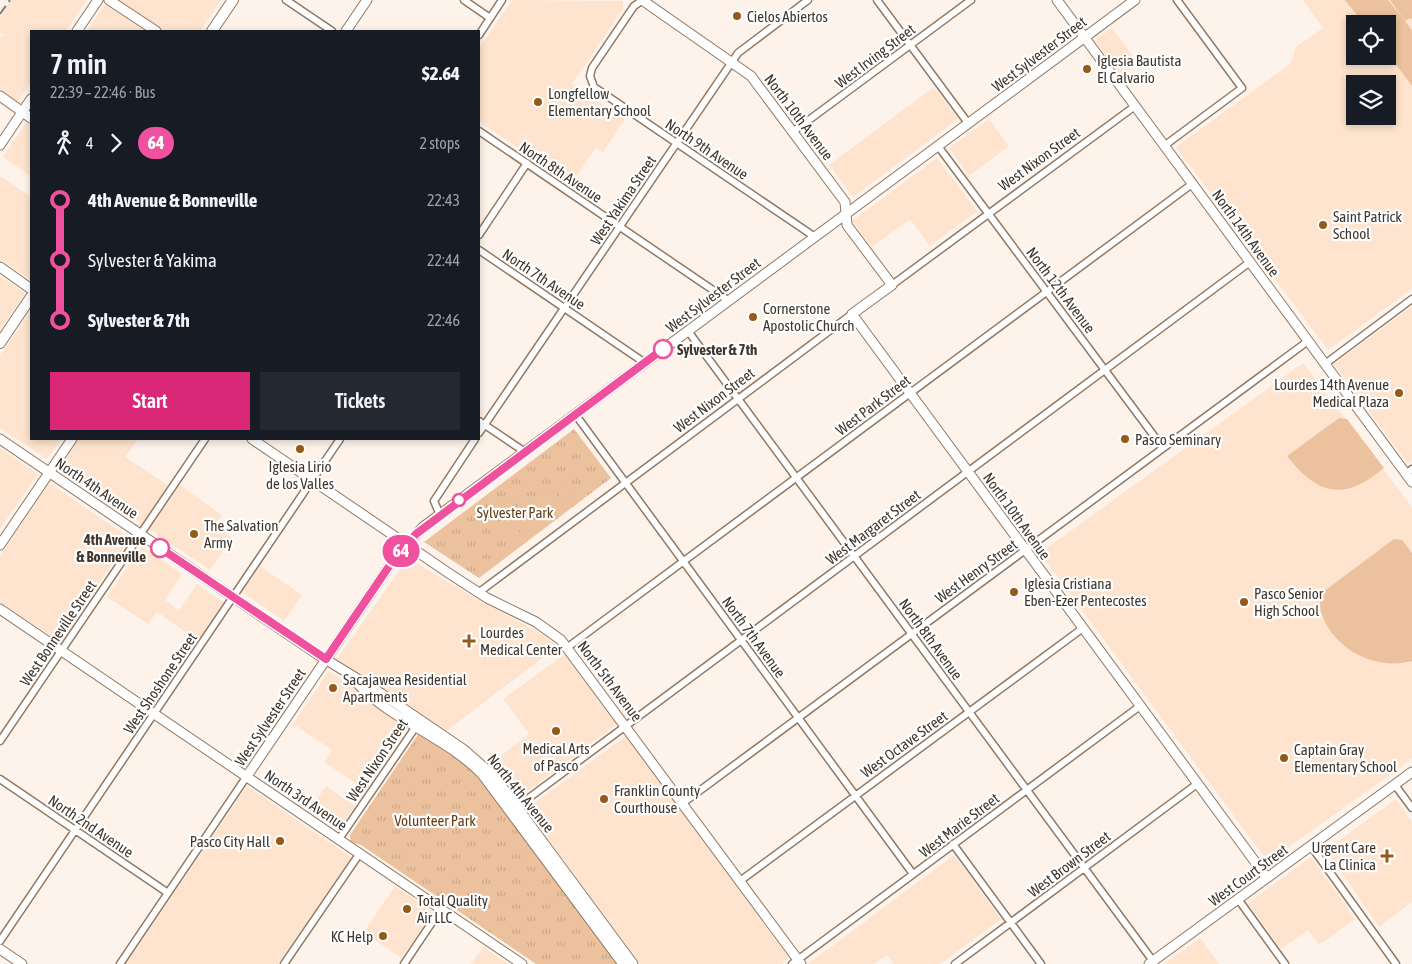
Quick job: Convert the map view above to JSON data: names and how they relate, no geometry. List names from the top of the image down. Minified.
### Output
{"streets":{"street":["West Sylvester Street","West Irving Street","North 10th Avenue","North 9th Avenue","West Nixon Street","North 8th Avenue","West Yakima Street","North 14th Avenue","North 7th Avenue","North 12th Avenue","West Park Street","North 4th Avenue","West Margaret Street","West Henry Street","West Bonneville Street","North 5th Avenue","West Shoshone Street","West Octave Street","North 3rd Avenue","West Marie Street","North 2nd Avenue","West Brown Street","West Court Street"]},"crossings":[["West Sylvester Street","North 10th Avenue"],["West Sylvester Street","North 9th Avenue"],["West Sylvester Street","North 8th Avenue"],["West Sylvester Street","North 14th Avenue"],["West Sylvester Street","North 7th Avenue"],["West Sylvester Street","North 12th Avenue"],["West Sylvester Street","North 4th Avenue"],["West Sylvester Street","North 5th Avenue"],["West Sylvester Street","North 3rd Avenue"],["West Sylvester Street","North 2nd Avenue"],["West Irving Street","North 10th Avenue"],["North 10th Avenue","North 9th Avenue"],["North 10th Avenue","West Nixon Street"],["North 10th Avenue","West Yakima Street"],["North 10th Avenue","West Park Street"],["North 10th Avenue","West Margaret Street"],["North 10th Avenue","West Henry Street"],["North 10th Avenue","West Octave Street"],["North 10th Avenue","West Marie Street"],["North 10th Avenue","West Brown Street"],["North 10th Avenue","West Court Street"],["North 9th Avenue","West Yakima Street"],["West Nixon Street","North 8th Avenue"],["West Nixon Street","North 14th Avenue"],["West Nixon Street","North 7th Avenue"],["West Nixon Street","North 12th Avenue"],["West Nixon Street","North 4th Avenue"],["West Nixon Street","North 5th Avenue"],["West Nixon Street","North 3rd Avenue"],["North 8th Avenue","West Yakima Street"],["North 8th Avenue","West Park Street"],["North 8th Avenue","West Margaret Street"],["North 8th Avenue","West Henry Street"],["North 8th Avenue","West Octave Street"],["North 8th Avenue","West Marie Street"],["North 8th Avenue","West Brown Street"],["North 8th Avenue","West Court Street"],["West Yakima Street","North 7th Avenue"],["North 14th Avenue","West Park Street"],["North 14th Avenue","West Margaret Street"],["North 14th Avenue","West Henry Street"],["North 7th Avenue","West Park Street"],["North 7th Avenue","West Margaret Street"],["North 7th Avenue","West Henry Street"],["North 7th Avenue","West Octave Street"],["North 7th Avenue","West Marie Street"],["North 12th Avenue","West Park Street"],["North 12th Avenue","West Margaret Street"],["North 12th Avenue","West Henry Street"],["West Park Street","North 5th Avenue"],["North 4th Avenue","West Margaret Street"],["North 4th Avenue","West Bonneville Street"],["North 4th Avenue","West Shoshone Street"],["West Margaret Street","North 5th Avenue"],["West Henry Street","North 5th Avenue"],["West Bonneville Street","North 3rd Avenue"],["North 5th Avenue","West Shoshone Street"],["North 5th Avenue","West Octave Street"],["North 5th Avenue","West Marie Street"],["West Shoshone Street","North 3rd Avenue"],["West Shoshone Street","North 2nd Avenue"]],"parks":["Sylvester Park","Volunteer Park"],"places":{"other":["Cielos Abiertos","Iglesia Bautista El Calvario","Longfellow Elementary School","Saint Patrick School","Cornerstone Apostolic Church","Sylvester & 7th","Lourdes 14th Avenue Medical Plaza","Pasco Seminary","Iglesia Lirio de los Valles","The Salvation Army","4th Avenue & Bonneville","Iglesia Cristiana Eben-Ezer Pentecostes","Pasco Senior High School","Sacajawea Residential Apartments","Medical Arts of Pasco","Captain Gray Elementary School","Franklin County Courthouse","Pasco City Hall","Total Quality Air LLC","KC Help"],"health":["Lourdes Medical Center","Urgent Care La Clinica"]},"lines":["bus line 64"],"page":{"on_map":"64","heading":["7 min","22:39 – 22:46 · Bus","$2.64"],"legs":["4","64","2 stops"],"list":[{"name":"4th Avenue & Bonneville","value":"22:43"},{"name":"Sylvester & Yakima","value":"22:44"},{"name":"Sylvester & 7th","value":"22:46"}],"buttons":["Start","Tickets"]}}
